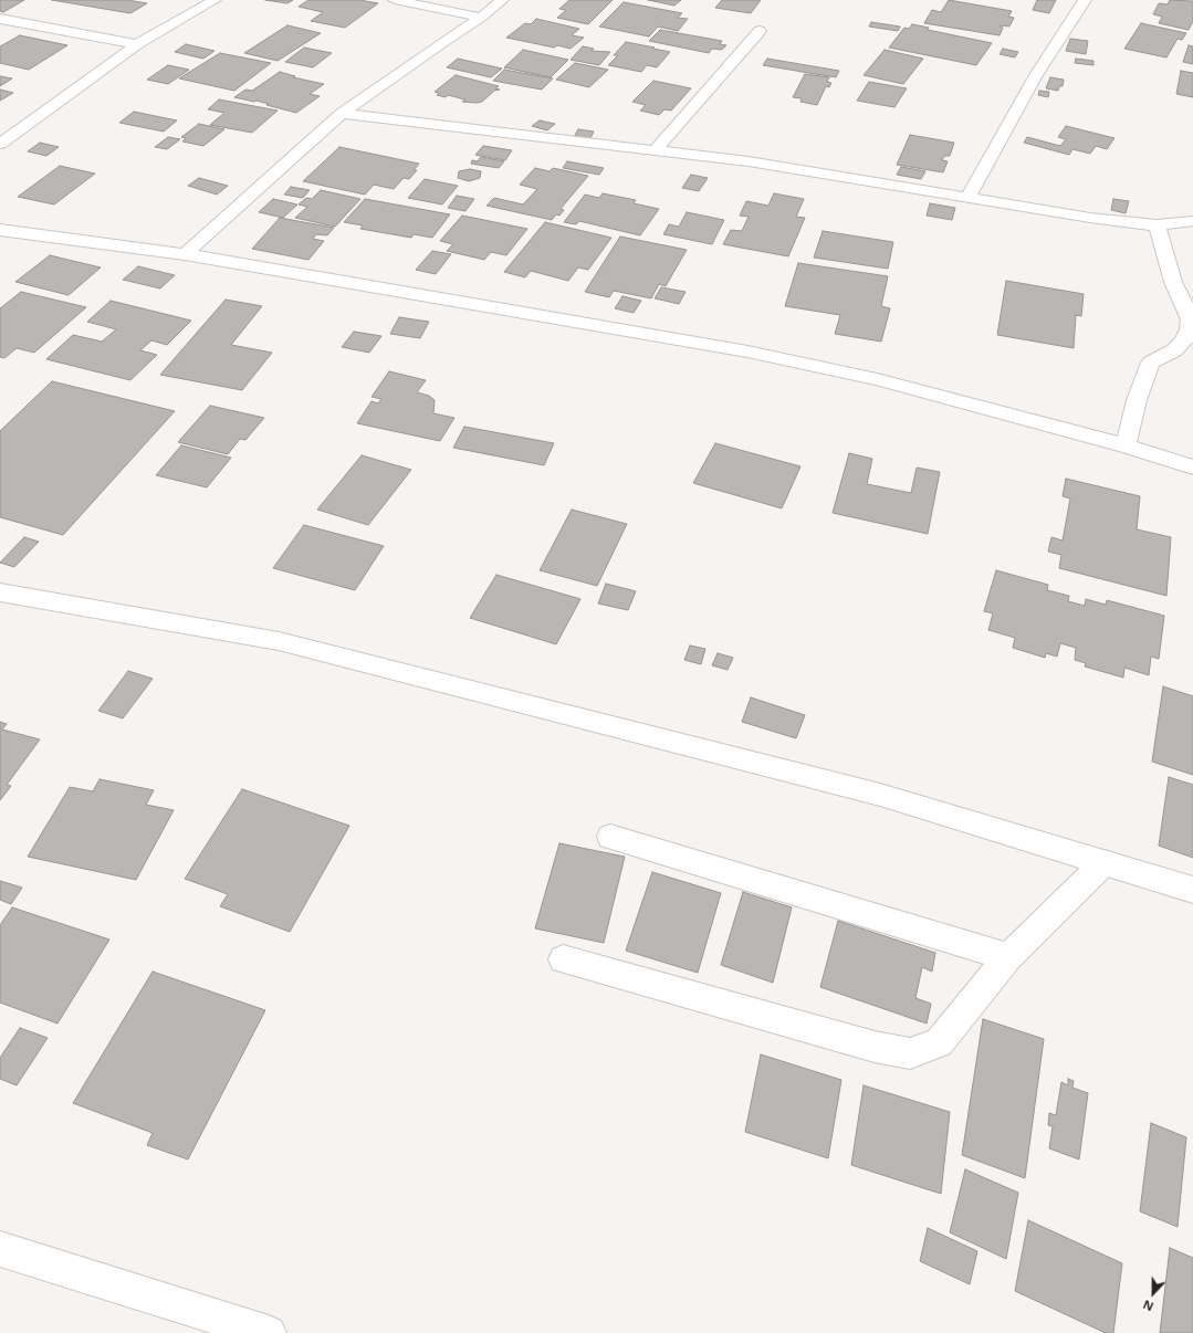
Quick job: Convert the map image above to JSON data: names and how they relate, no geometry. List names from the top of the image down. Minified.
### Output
{"north":"bottom"}
